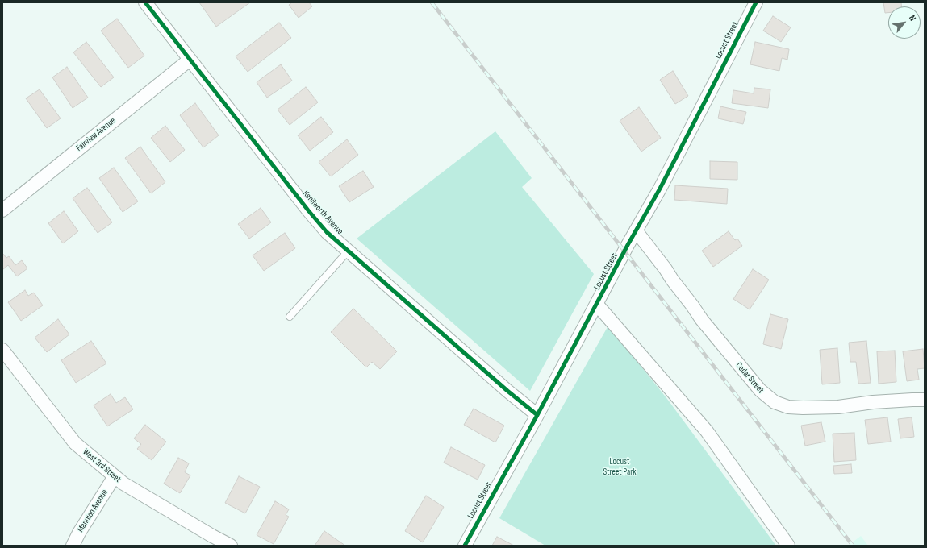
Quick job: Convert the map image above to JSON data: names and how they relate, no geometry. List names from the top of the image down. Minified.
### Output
{"streets":{"street":["Locust Street","Fairview Avenue","Kenilworth Avenue","Cedar Street","West 3rd Street","Mannion Avenue"]},"crossings":[["Locust Street","Kenilworth Avenue"],["Locust Street","Cedar Street"],["Fairview Avenue","Kenilworth Avenue"],["West 3rd Street","Mannion Avenue"]],"parks":["Locust Street Park"],"north":"top right"}
